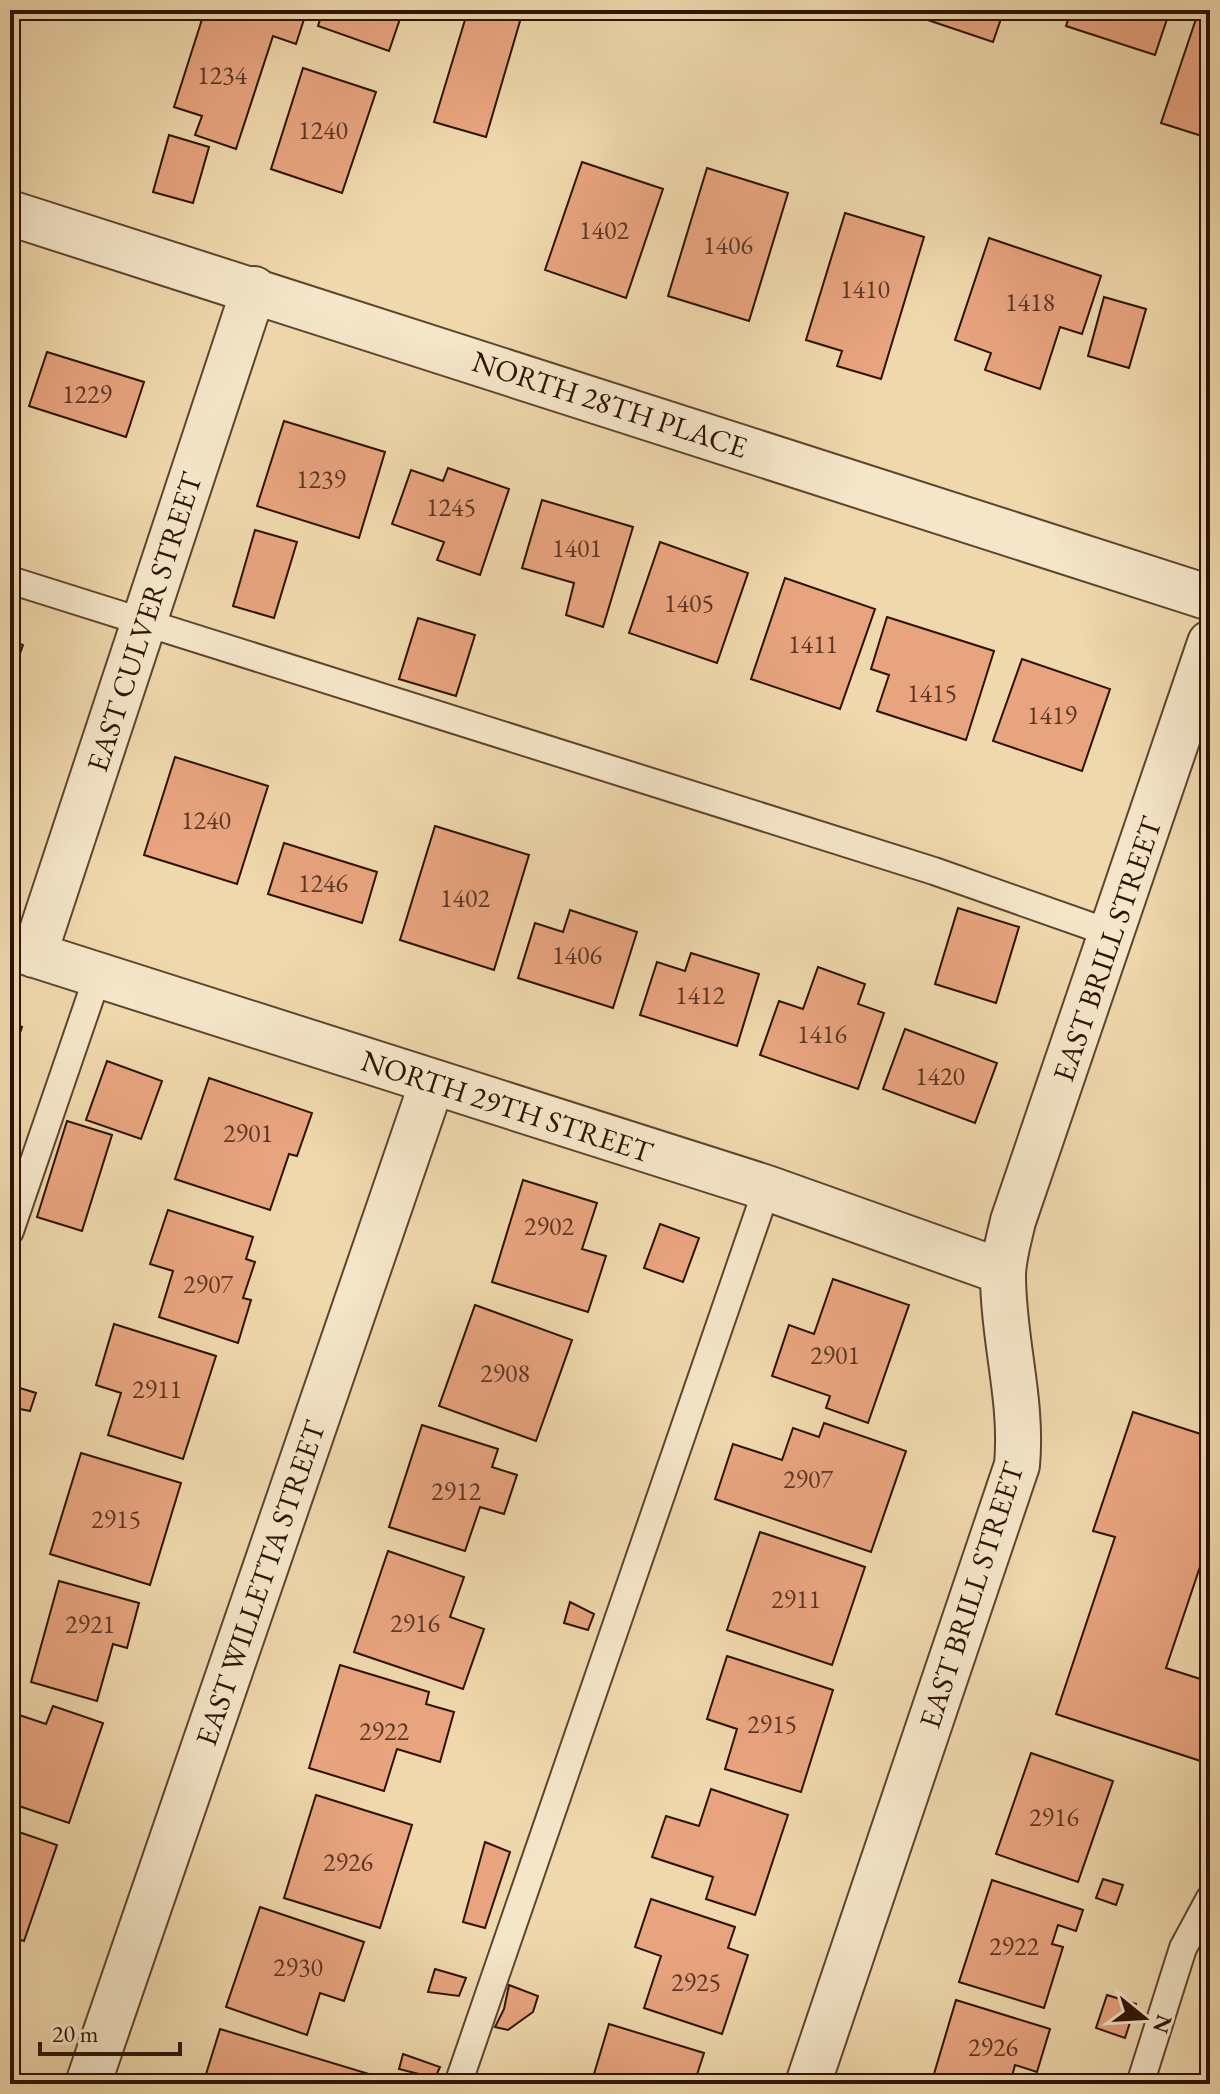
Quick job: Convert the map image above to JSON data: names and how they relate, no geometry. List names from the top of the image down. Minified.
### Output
{"streets":{"street":["NORTH 28TH PLACE","EAST CULVER STREET","EAST BRILL STREET","NORTH 29TH STREET","EAST WILLETTA STREET"]},"crossings":[["NORTH 28TH PLACE","EAST CULVER STREET"],["EAST CULVER STREET","NORTH 29TH STREET"],["EAST BRILL STREET","NORTH 29TH STREET"],["NORTH 29TH STREET","EAST WILLETTA STREET"]],"house_numbers":["1234","1240","1402","1406","1410","1418","1229","1239","1245","1401","1405","1411","1415","1419","1240","1246","1402","1406","1412","1416","1420","2901","2902","2907","2901","2908","2911","2907","2912","2915","2911","2916","2921","2915","2922","2916","2926","2922","2930","2925","2926"],"scale_bar":"20 m","north":"right"}
